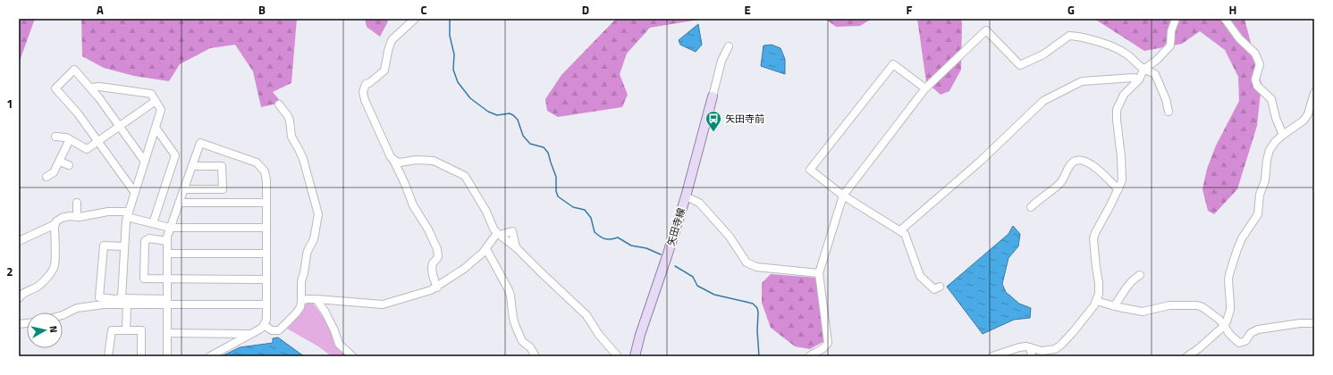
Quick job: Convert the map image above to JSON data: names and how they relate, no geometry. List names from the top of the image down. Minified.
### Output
{"streets":{"main road":["矢田寺線"]},"places":{"bus stop":["矢田寺前"]},"north":"right","grid":{"columns":["A","B","C","D","E","F","G","H"],"rows":["1","2"]}}
